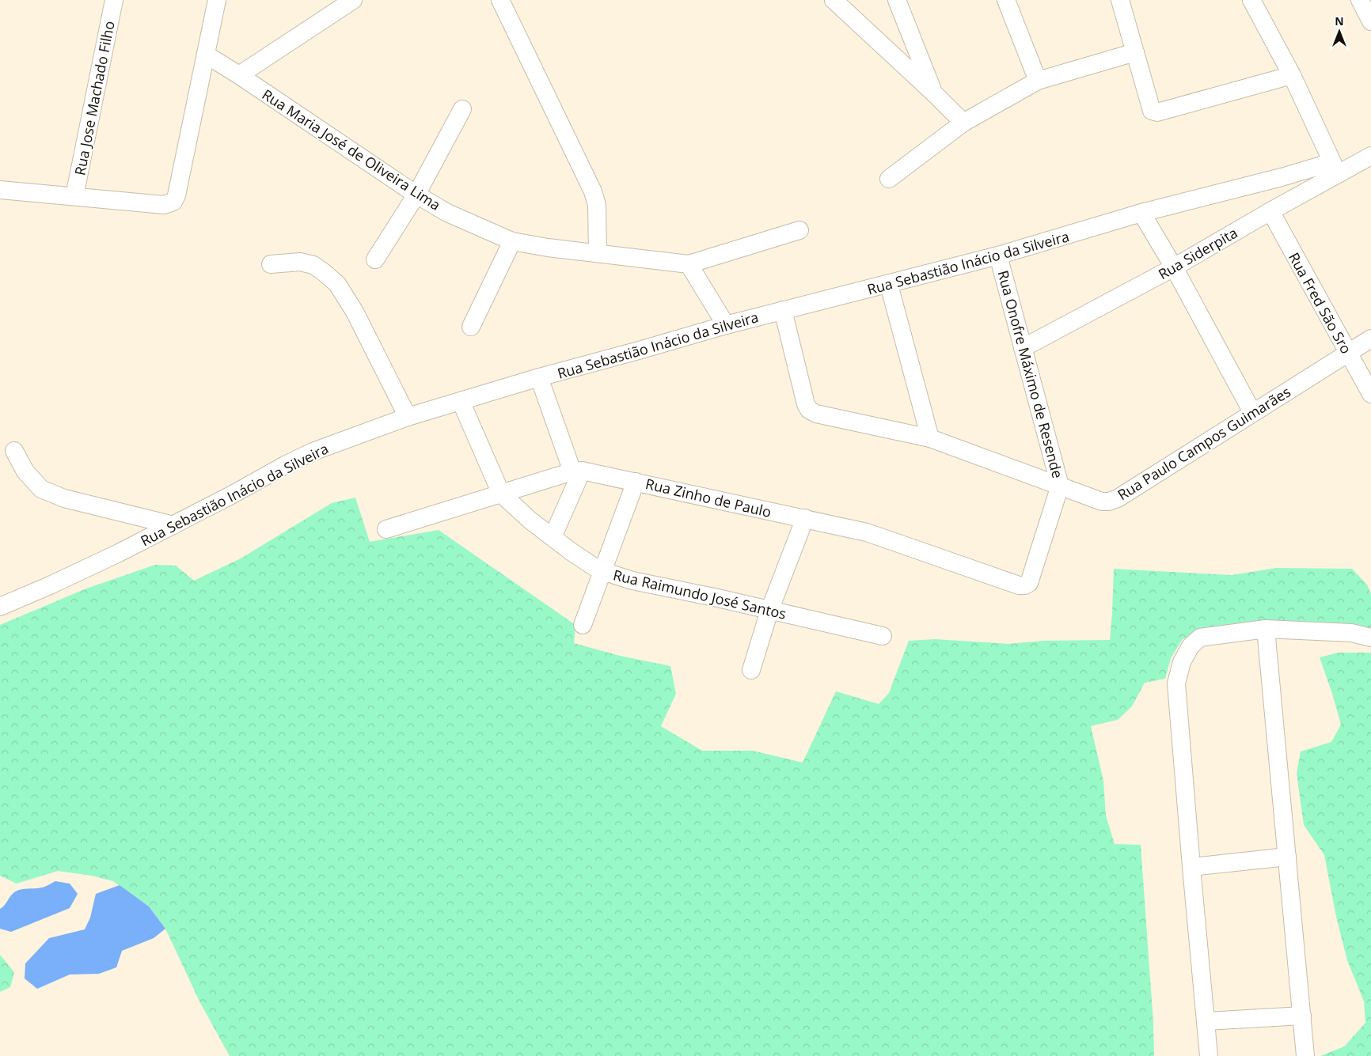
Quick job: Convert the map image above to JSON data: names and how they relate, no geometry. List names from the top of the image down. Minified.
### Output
{"streets":{"street":["Rua Jose Machado Filho","Rua Maria José de Oliveira Lima","Rua Siderpita","Rua Sebastião Inácio da Silveira","Rua Fred São Sro","Rua Onofre Máximo de Resende","Rua Paulo Campos Guimarães","Rua Zinho de Paulo","Rua Raimundo José Santos"]},"crossings":[["Rua Siderpita","Rua Sebastião Inácio da Silveira"],["Rua Siderpita","Rua Fred São Sro"],["Rua Siderpita","Rua Onofre Máximo de Resende"],["Rua Sebastião Inácio da Silveira","Rua Onofre Máximo de Resende"],["Rua Sebastião Inácio da Silveira","Rua Paulo Campos Guimarães"],["Rua Sebastião Inácio da Silveira","Rua Raimundo José Santos"],["Rua Fred São Sro","Rua Paulo Campos Guimarães"],["Rua Onofre Máximo de Resende","Rua Paulo Campos Guimarães"],["Rua Onofre Máximo de Resende","Rua Zinho de Paulo"],["Rua Zinho de Paulo","Rua Raimundo José Santos"]],"north":"top"}
